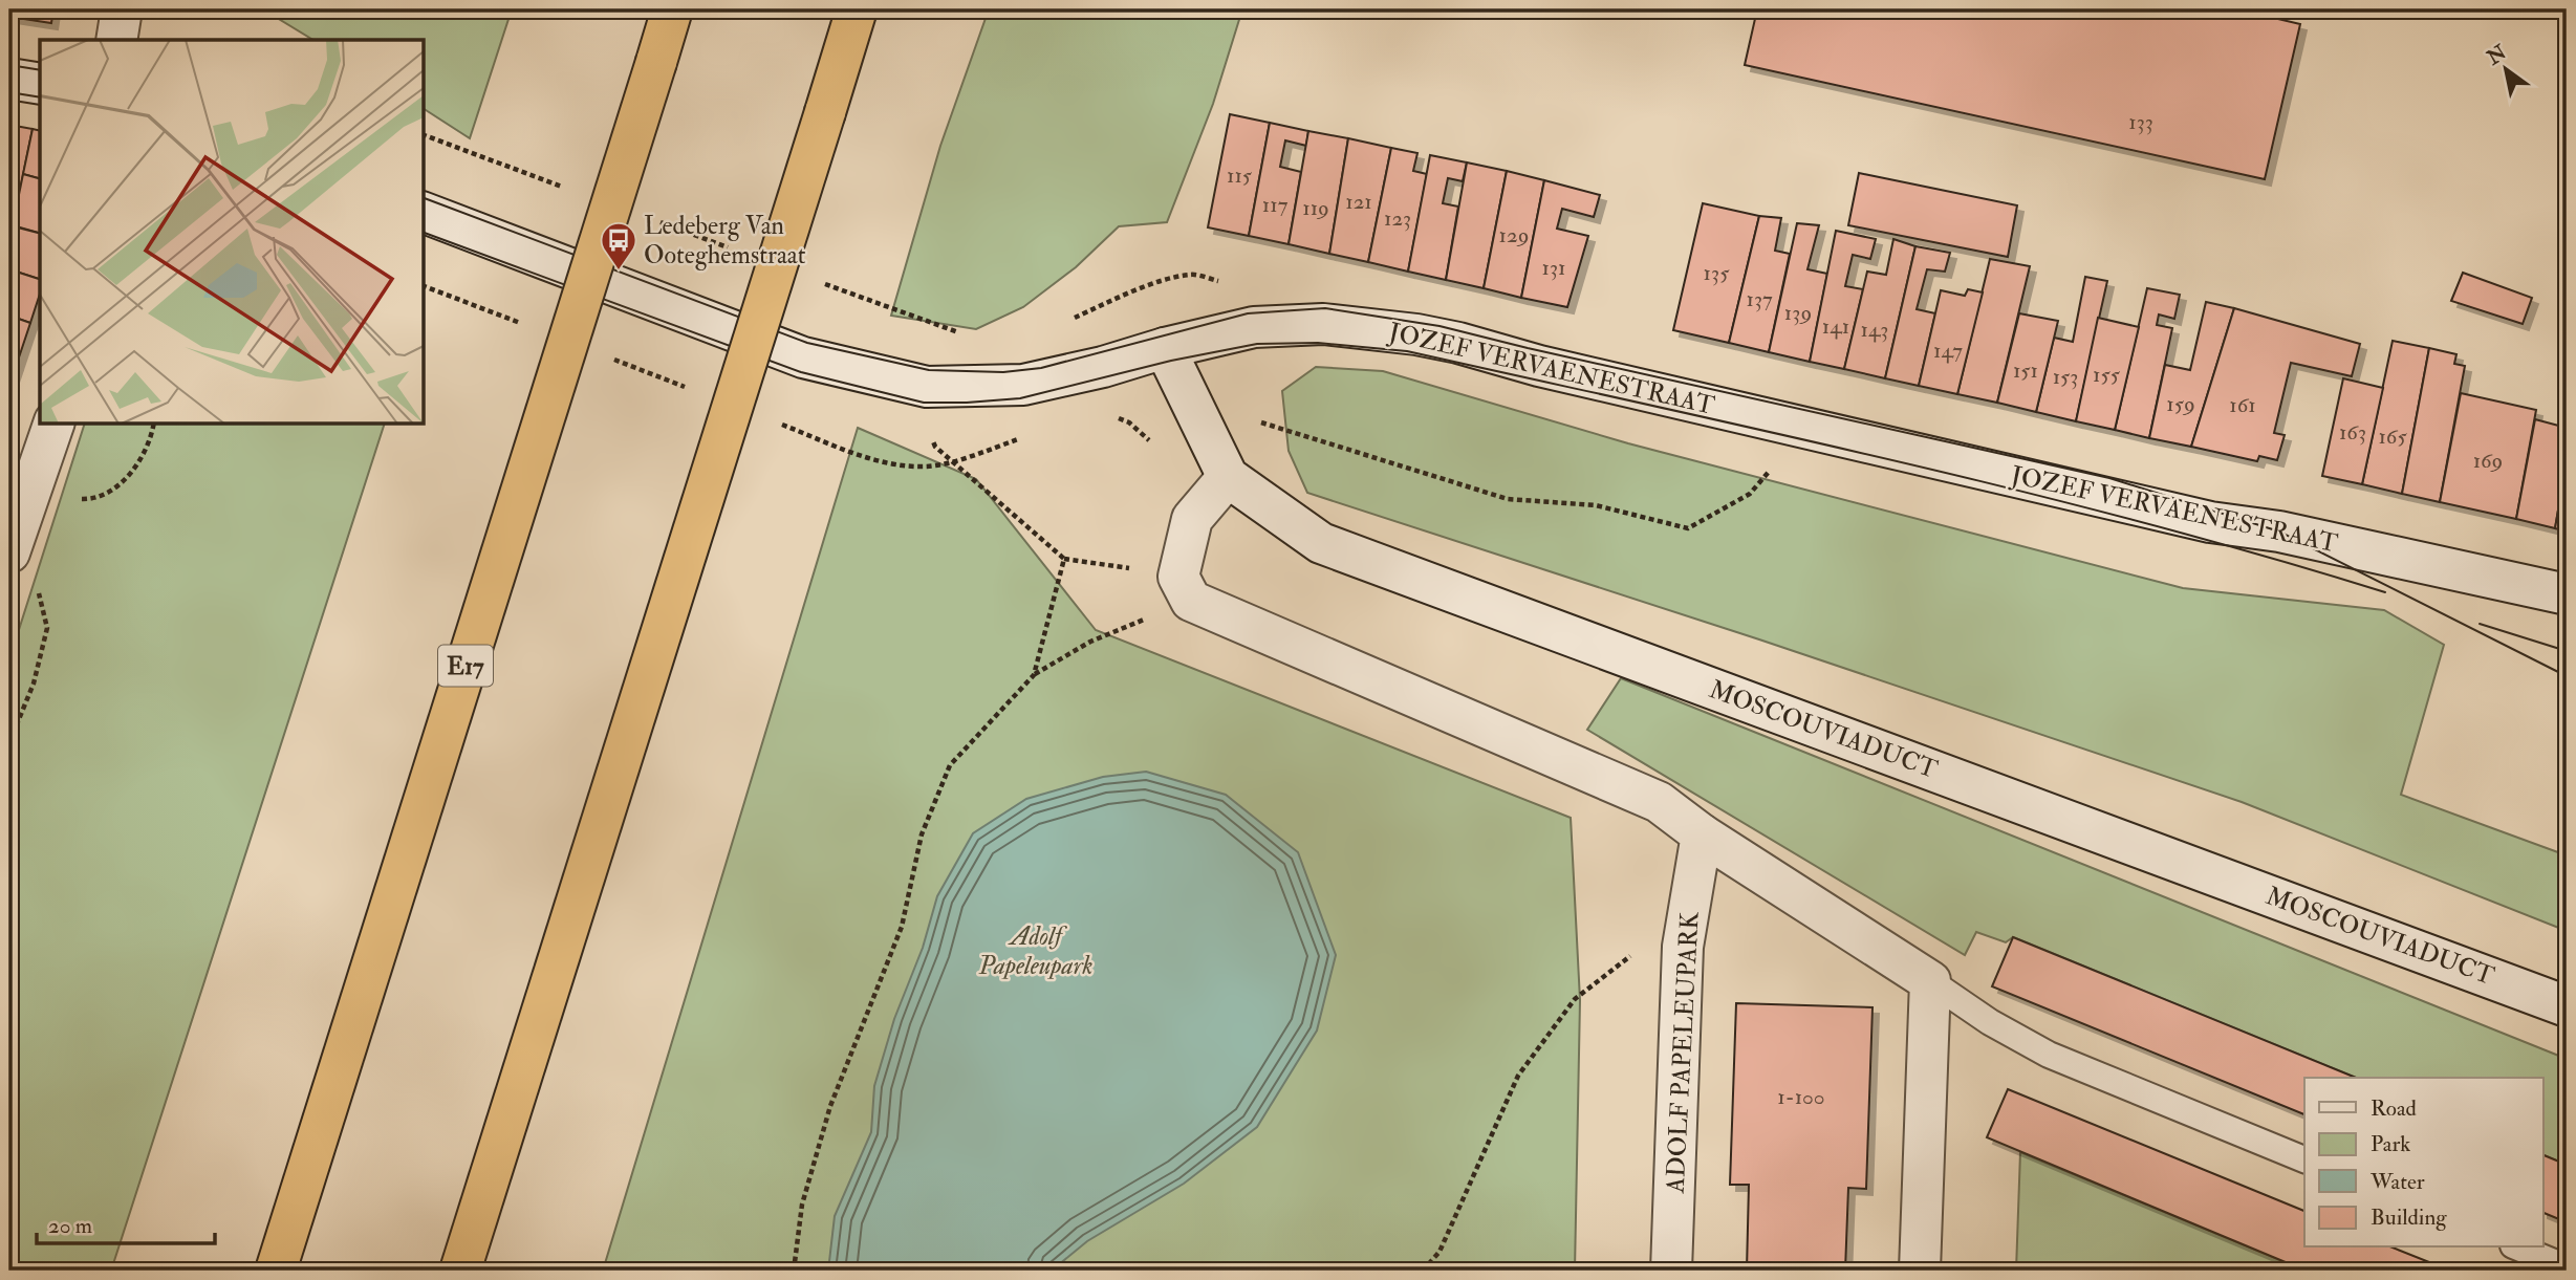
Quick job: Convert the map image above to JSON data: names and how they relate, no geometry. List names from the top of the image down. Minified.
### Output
{"streets":{"highway":["E17"],"street":["JOZEF VERVAENESTRAAT","MOSCOUVIADUCT","ADOLF PAPELEUPARK"]},"crossings":[["JOZEF VERVAENESTRAAT","MOSCOUVIADUCT"]],"parks":["Adolf Papeleupark"],"places":{"bus stop":["Ledeberg Van Ooteghemstraat"]},"house_numbers":["133","115","121","117","119","123","129","131","135","137","139","141","143","147","151","155","153","159","161","163","165","169","1-100"],"legend":["Road","Park","Water","Building"],"scale_bar":"20 m","north":"top left"}
